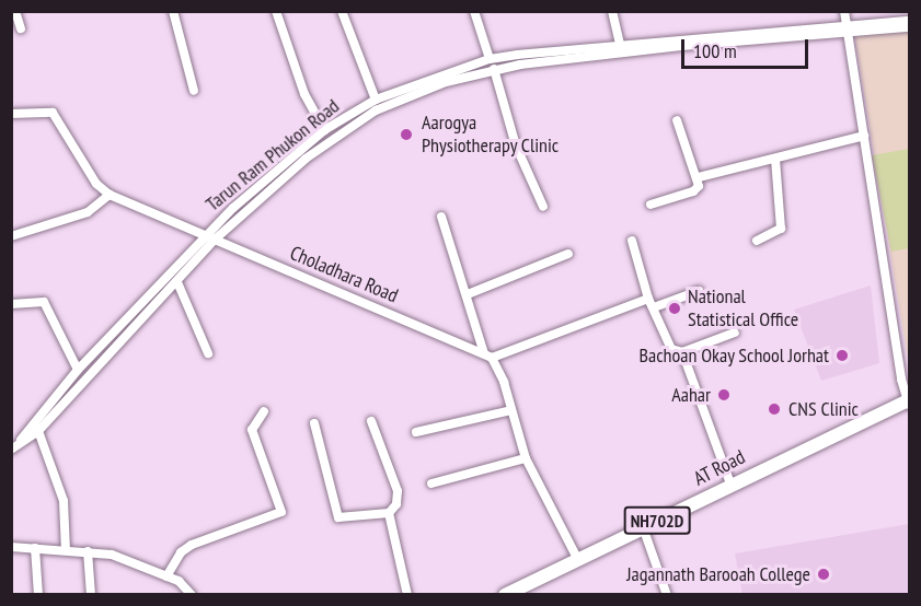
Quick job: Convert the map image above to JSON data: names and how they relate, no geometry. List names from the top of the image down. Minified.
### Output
{"streets":{"highway":["AT Road","NH702D"],"street":["Tarun Ram Phukon Road","Choladhara Road"]},"crossings":[["Tarun Ram Phukon Road","Choladhara Road"]],"places":["Aarogya Physiotherapy Clinic","National Statistical Office","Bachoan Okay School Jorhat","Aahar","CNS Clinic","Jagannath Barooah College"],"scale_bar":"100 m"}
